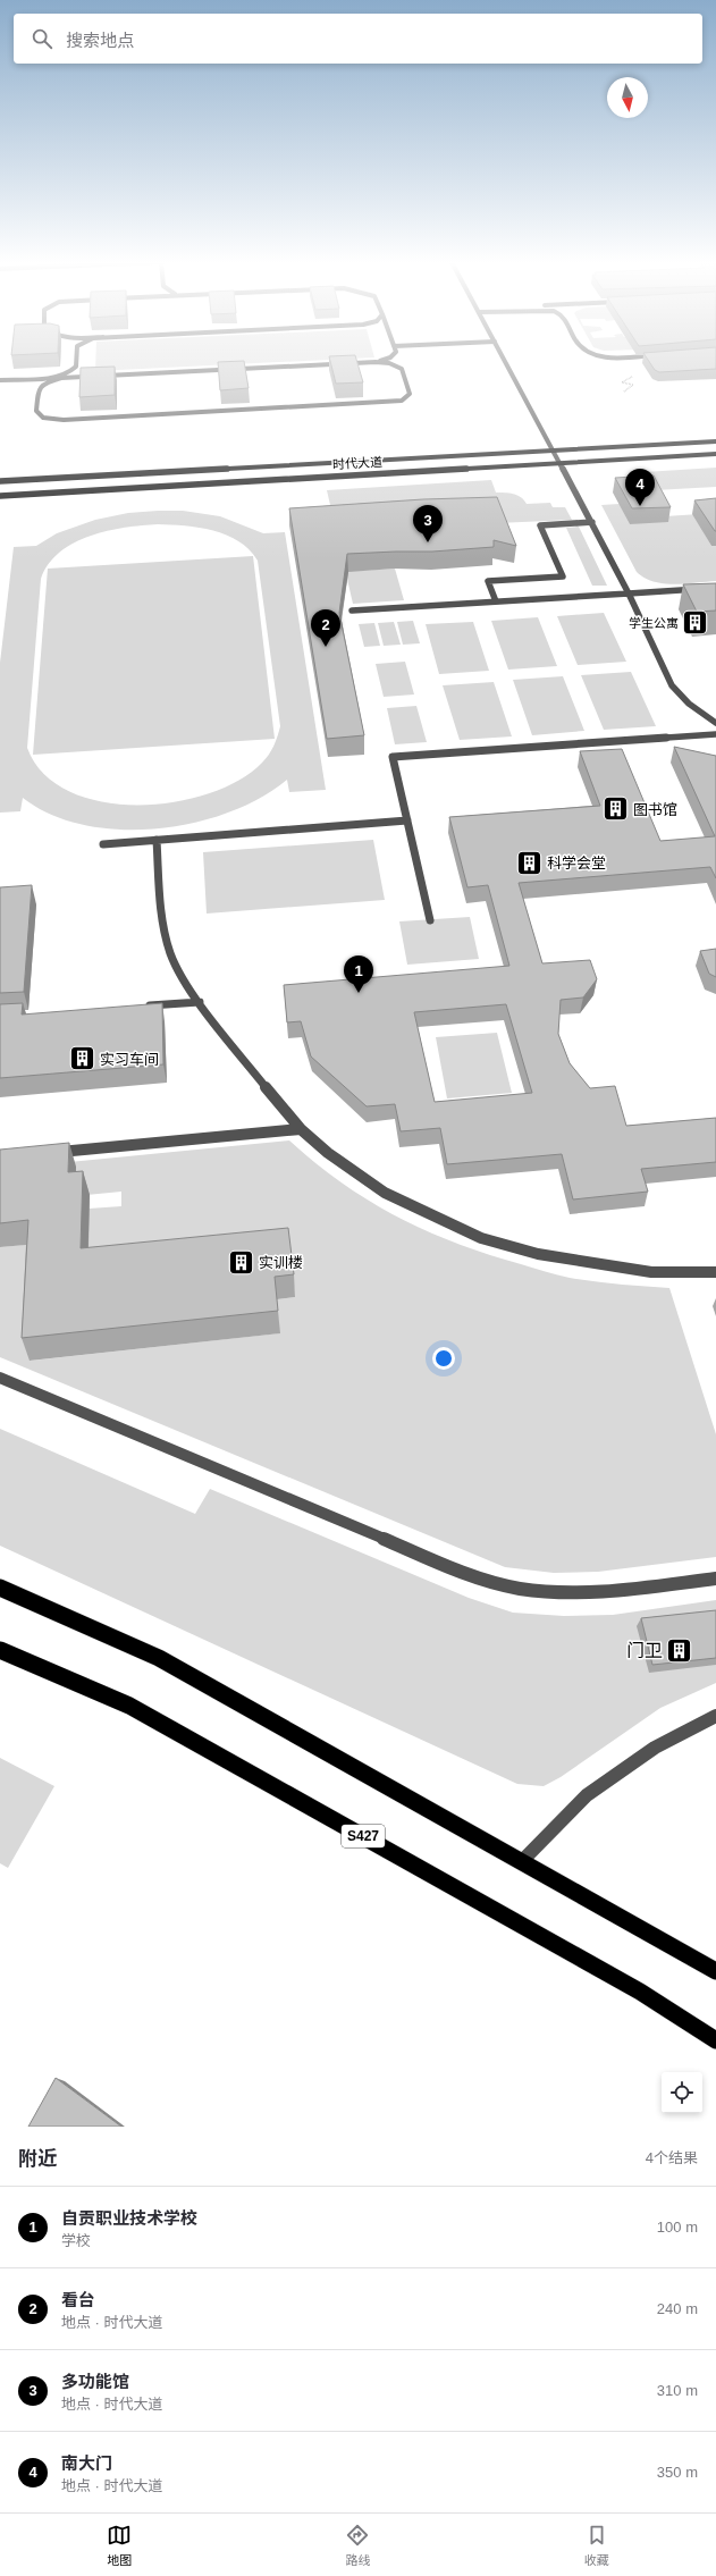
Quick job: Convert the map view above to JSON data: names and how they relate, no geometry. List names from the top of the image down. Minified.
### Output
{"streets":{"main road":["时代大道","S427"]},"places":{"building":["学生公寓","图书馆","科学会堂","实习车间","实训楼","门卫"]},"north":"bottom","page":{"search":"搜索地点","pins":["4","3","2","1"],"heading":["附近","4个结果"],"list":[{"mark":"1","name":"自贡职业技术学校","note":"学校","value":"100 m"},{"mark":"2","name":"看台","note":"地点 · 时代大道","value":"240 m"},{"mark":"3","name":"多功能馆","note":"地点 · 时代大道","value":"310 m"},{"mark":"4","name":"南大门","note":"地点 · 时代大道","value":"350 m"}],"nav":["地图","路线","收藏"]}}
